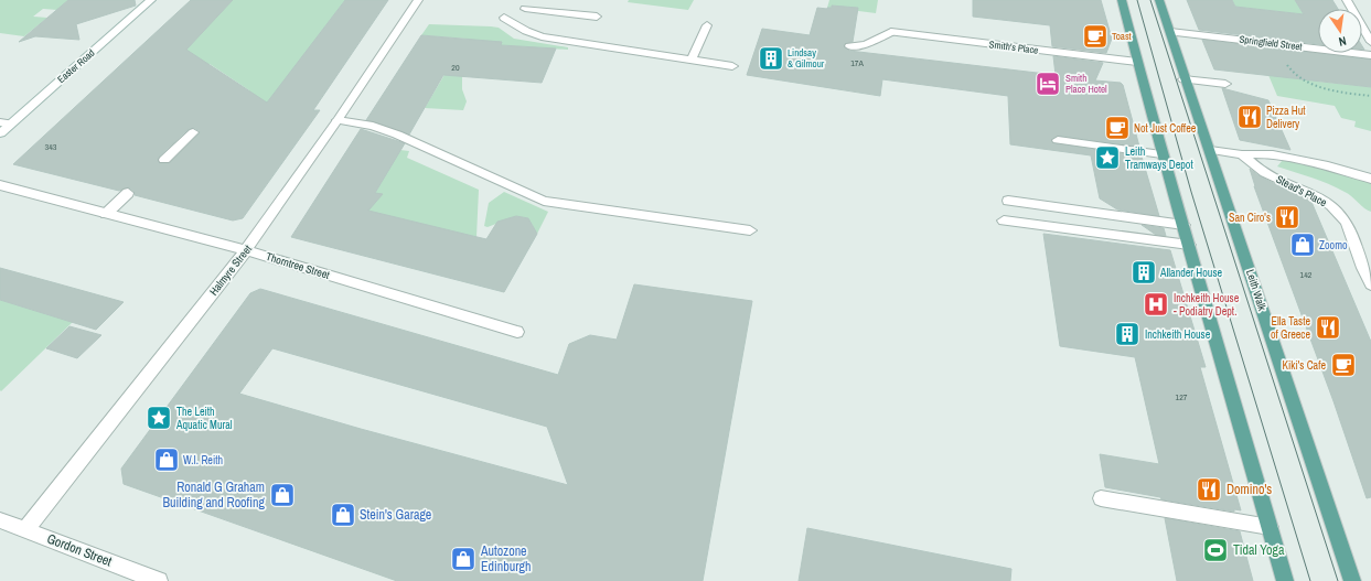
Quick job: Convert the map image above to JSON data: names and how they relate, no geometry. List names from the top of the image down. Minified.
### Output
{"streets":{"main road":["Leith Walk"],"street":["Springfield Street","Smith's Place","Easter Road","Stead's Place","Thorntree Street","Halmyre Street","Gordon Street"]},"crossings":[["Springfield Street","Leith Walk"],["Stead's Place","Leith Walk"],["Thorntree Street","Halmyre Street"],["Halmyre Street","Gordon Street"]],"places":{"cafe":["Toast","Not Just Coffee","Kiki's Cafe"],"building":["Lindsay & Gilmour","Allander House","Inchkeith House"],"hotel":["Smith Place Hotel"],"restaurant":["Pizza Hut Delivery","San Ciro's","Ella Taste of Greece","Domino's"],"place":["Leith Tramways Depot","The Leith Aquatic Mural"],"shop":["Zoomo","W.I. Reith","Ronald G Graham Building and Roofing","Stein's Garage","Autozone Edinburgh"],"hospital":["Inchkeith House - Podiatry Dept."],"sports":["Tidal Yoga"]},"house_numbers":["17A","20","343","142","127"],"north":"bottom"}
